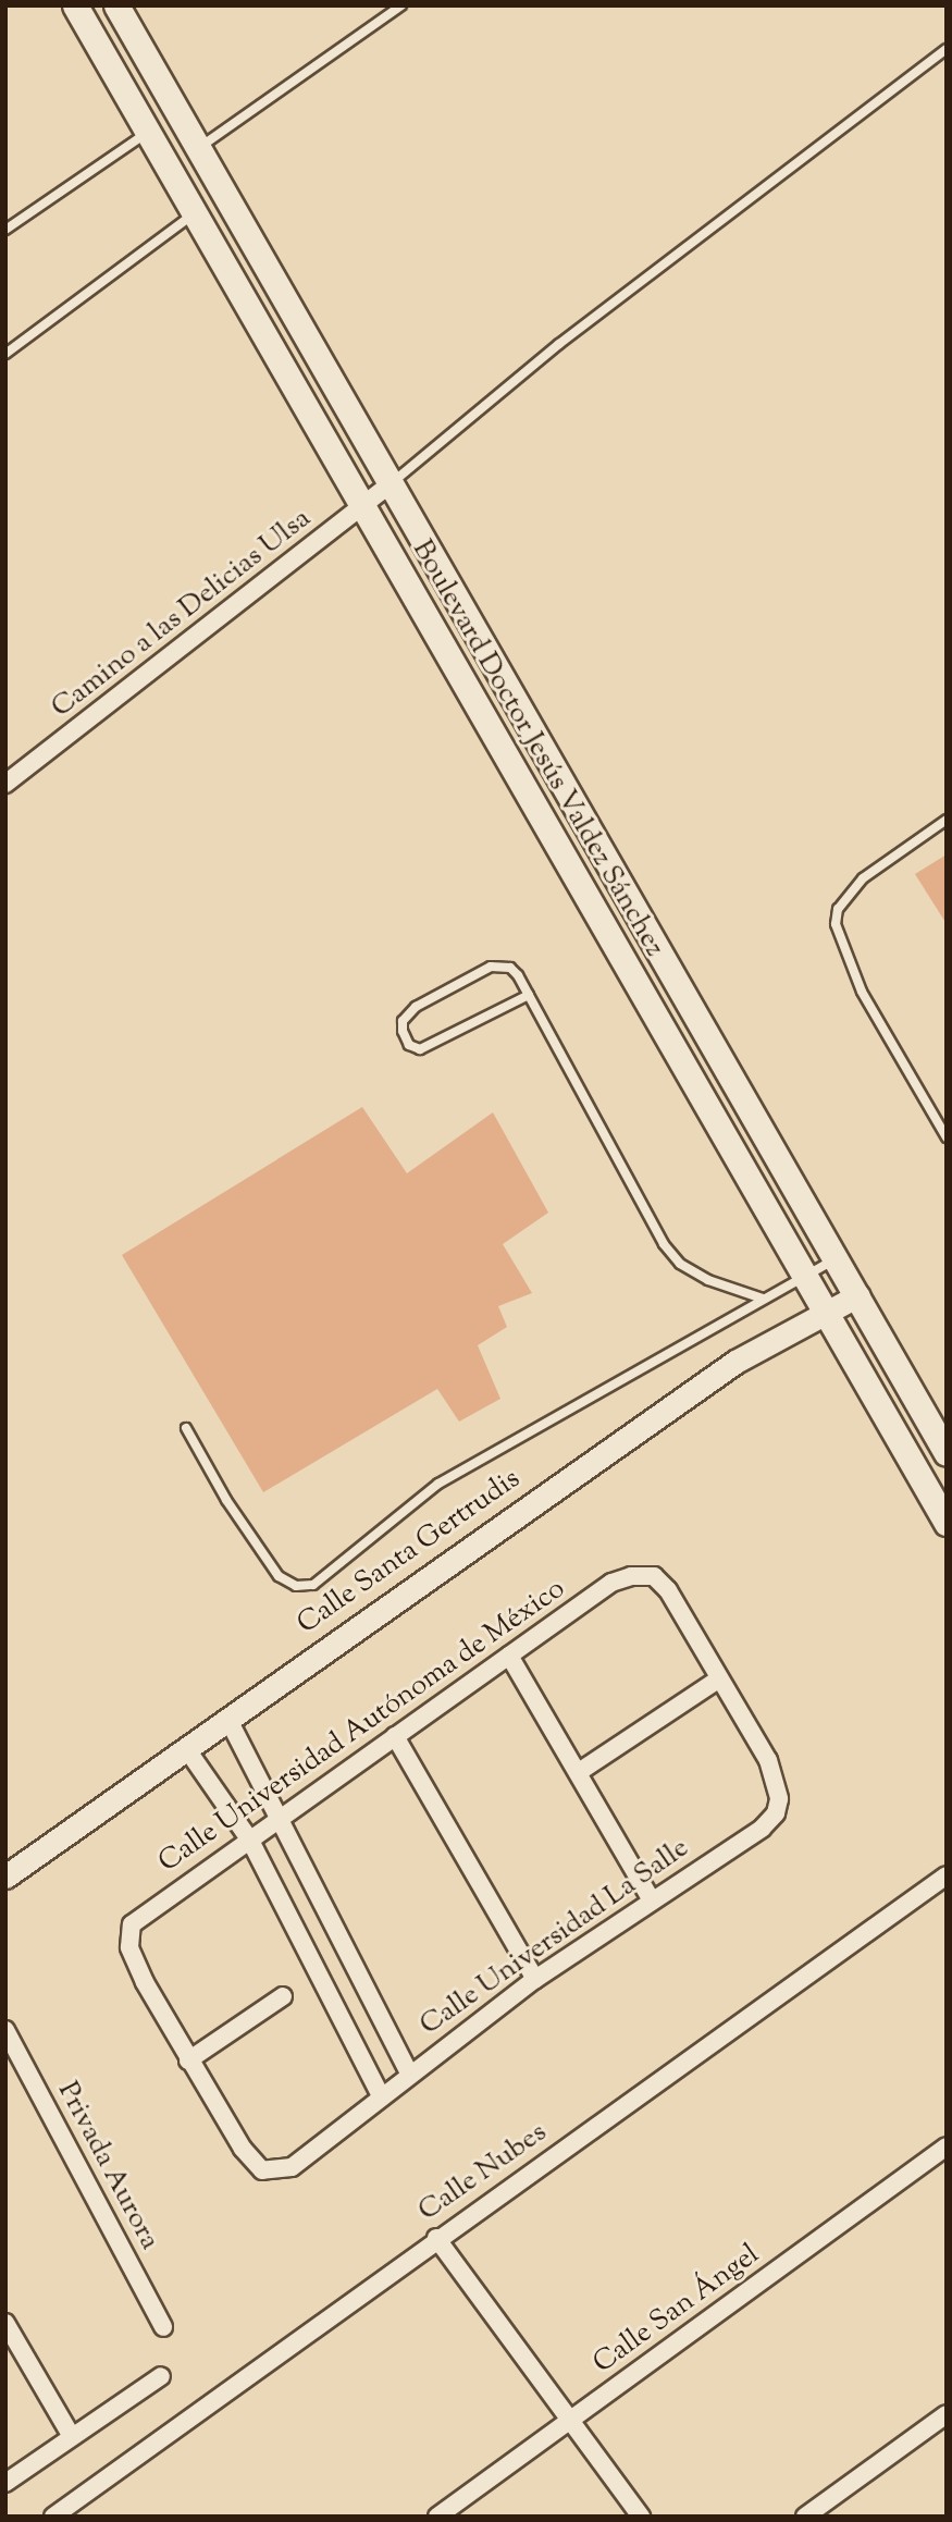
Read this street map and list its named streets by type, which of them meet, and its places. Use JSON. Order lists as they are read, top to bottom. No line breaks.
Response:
{"streets":{"main road":["Boulevard Doctor Jesús Valdez Sánchez"],"street":["Camino a las Delicias Ulsa","Calle Santa Gertrudis","Calle Universidad Autónoma de México","Calle Universidad La Salle","Privada Aurora","Calle Nubes","Calle San Ángel"]},"crossings":[["Camino a las Delicias Ulsa","Boulevard Doctor Jesús Valdez Sánchez"],["Boulevard Doctor Jesús Valdez Sánchez","Calle Santa Gertrudis"],["Calle Universidad Autónoma de México","Calle Universidad La Salle"]]}
